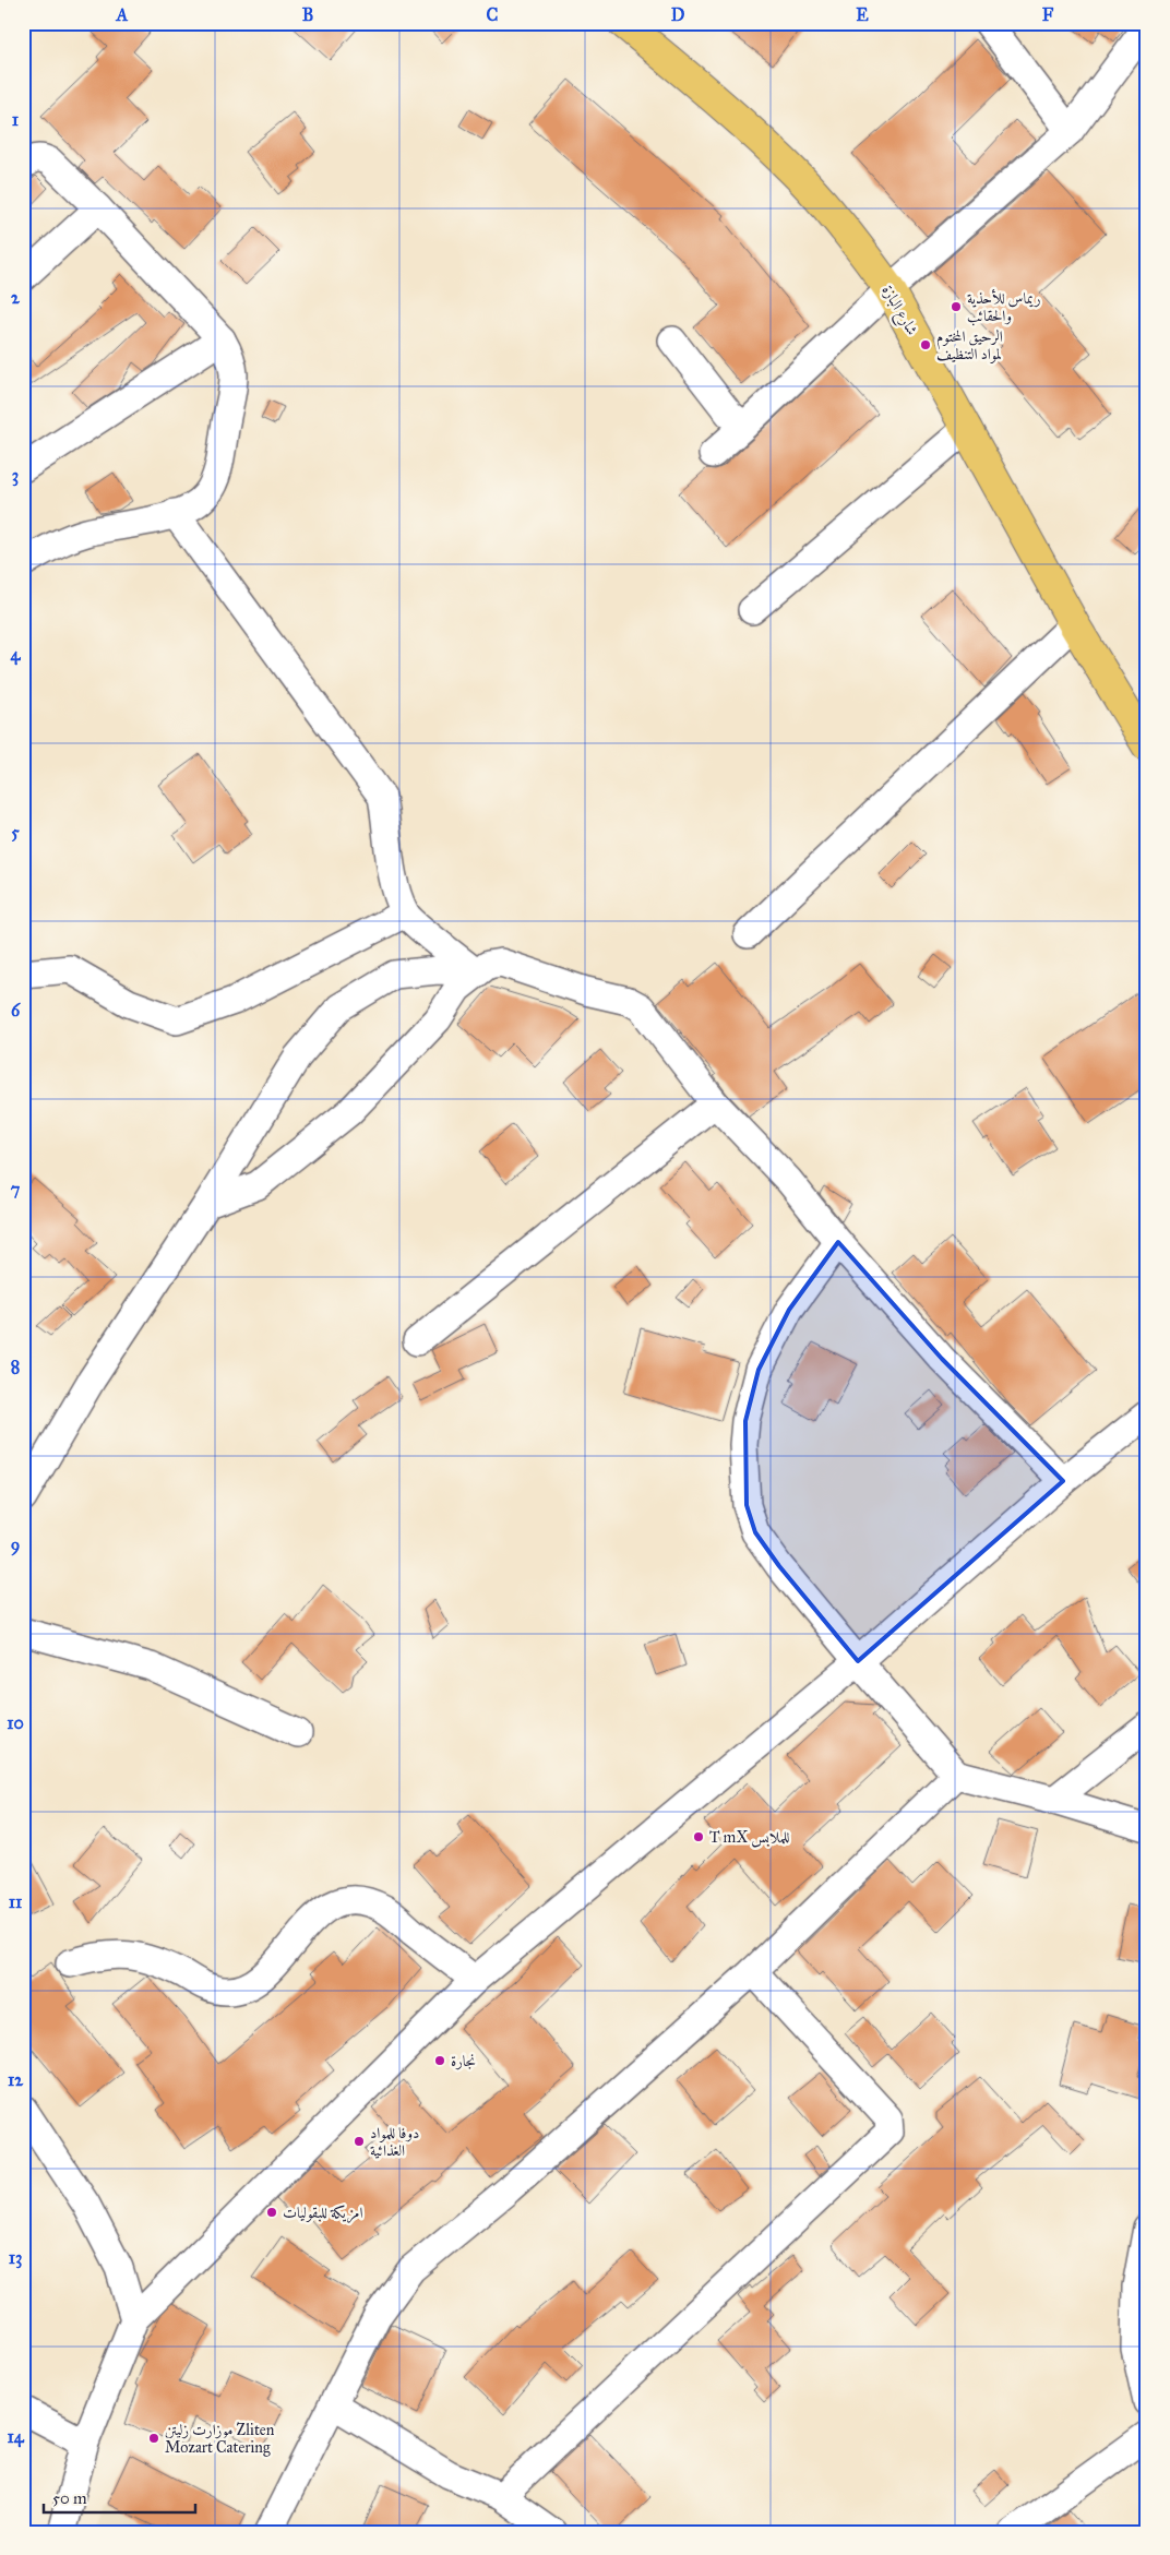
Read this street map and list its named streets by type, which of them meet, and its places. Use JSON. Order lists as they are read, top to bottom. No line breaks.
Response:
{"streets":{"main road":["شارع البازة"]},"places":["ريماس للأحذية والحقائب","الرحيق المختوم لمواد التنظيف","T mX للملابس","نجارة","دوفا للمواد الغذائية","امزيكة للبقوليات","موزارت زليتن Zliten Mozart Catering"],"scale_bar":"50 m","grid":{"columns":["A","B","C","D","E","F"],"rows":["1","2","3","4","5","6","7","8","9","10","11","12","13","14"]}}
